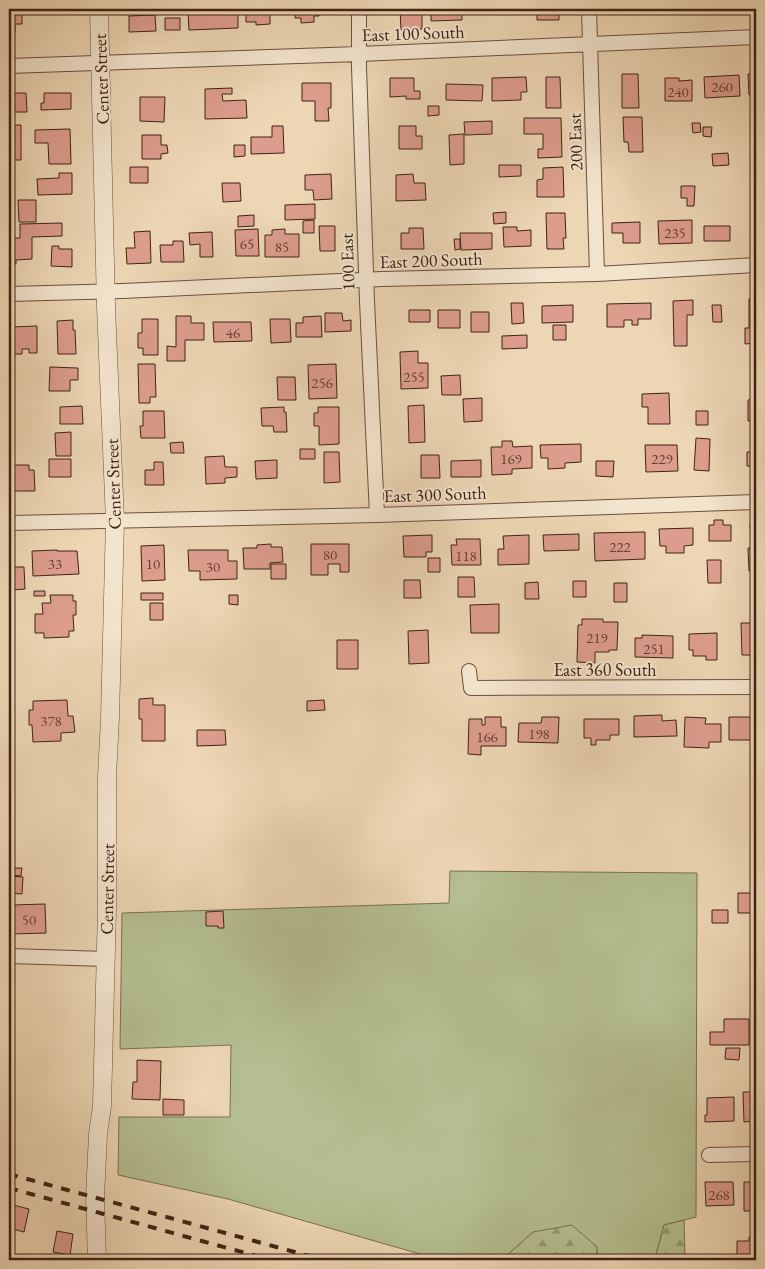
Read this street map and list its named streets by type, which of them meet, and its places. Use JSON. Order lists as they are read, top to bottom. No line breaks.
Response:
{"streets":{"street":["East 100 South","Center Street","200 East","East 200 South","100 East","East 300 South","East 360 South"]},"crossings":[["East 100 South","Center Street"],["East 100 South","200 East"],["East 100 South","100 East"],["Center Street","East 200 South"],["Center Street","East 300 South"],["200 East","East 200 South"],["East 200 South","100 East"],["100 East","East 300 South"]],"house_numbers":["260","240","235","65","85","46","255","256","169","229","222","80","118","33","10","30","219","251","378","198","166","50","268"]}
